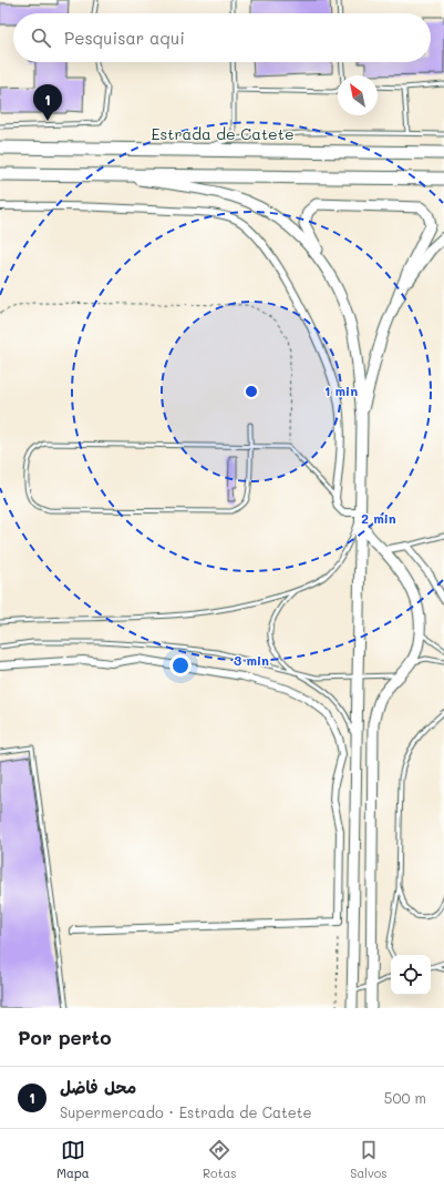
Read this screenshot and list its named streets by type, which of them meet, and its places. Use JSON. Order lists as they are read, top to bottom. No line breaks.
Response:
{"streets":{"highway":["Estrada de Catete"]},"north":"top left","page":{"search":"Pesquisar aqui","pins":"1","heading":"Por perto","list":[{"mark":"1","name":"محل فاضل","note":"Supermercado · Estrada de Catete","value":"500 m"}],"nav":["Mapa","Rotas","Salvos"]},"rings":["1 min","2 min","3 min"]}
